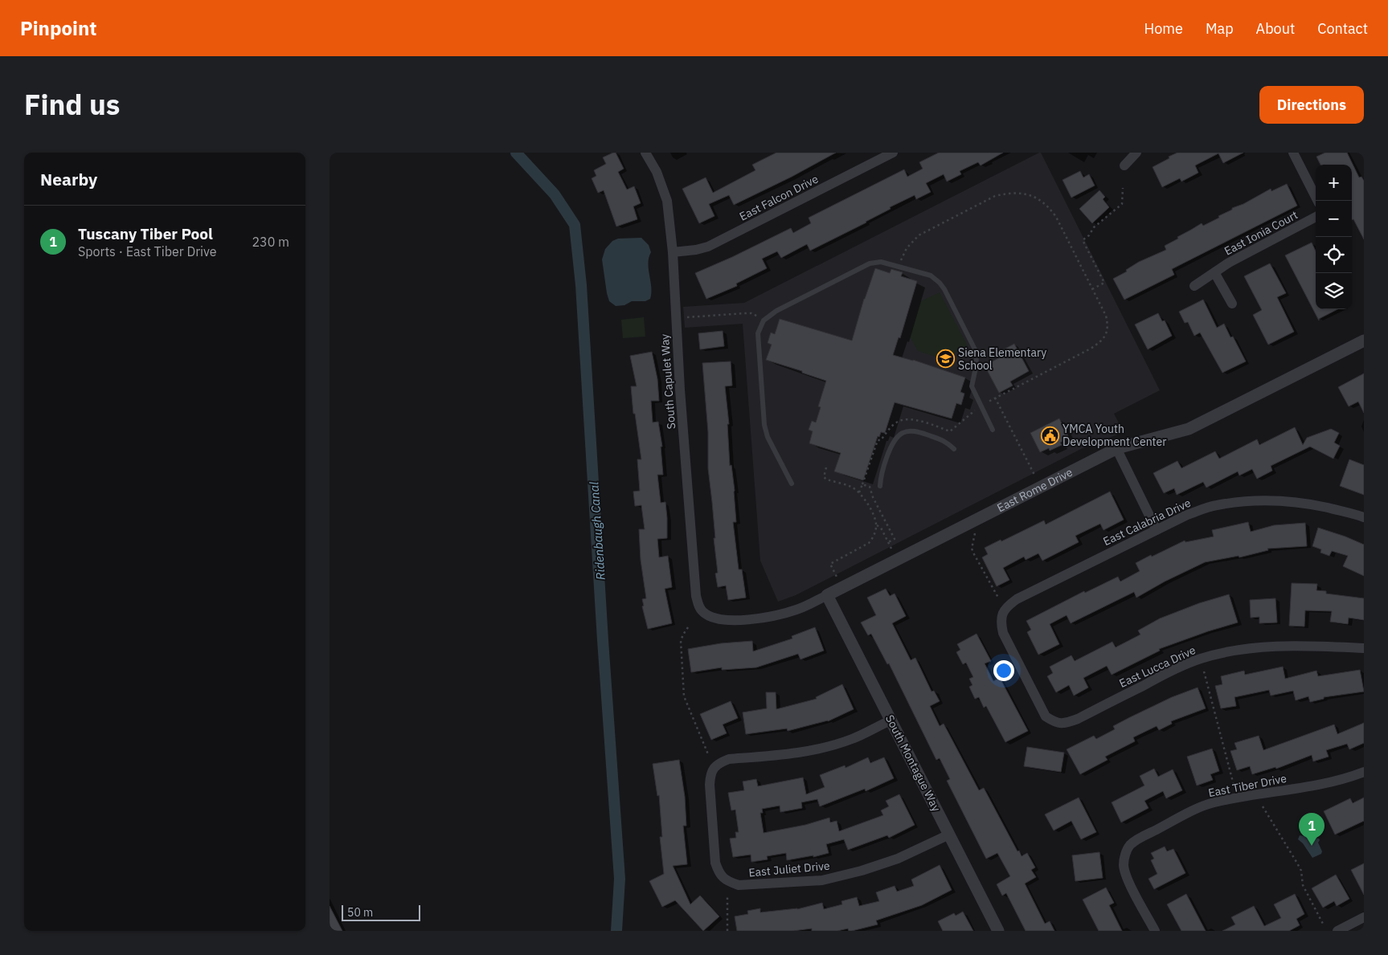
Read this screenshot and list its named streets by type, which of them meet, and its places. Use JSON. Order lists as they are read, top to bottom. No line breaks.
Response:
{"streets":{"street":["East Falcon Drive","East Ionia Court","South Capulet Way","East Rome Drive","East Calabria Drive","East Lucca Drive","South Montague Way","East Tiber Drive","East Juliet Drive"]},"crossings":[["East Falcon Drive","South Capulet Way"],["South Capulet Way","East Rome Drive"],["East Rome Drive","South Montague Way"],["East Calabria Drive","East Lucca Drive"],["South Montague Way","East Juliet Drive"]],"water":["Ridenbaugh Canal"],"places":{"school or university":["Siena Elementary School"],"public building":["YMCA Youth Development Center"]},"scale_bar":"50 m","page":{"header":"Pinpoint","nav":["Home","Map","About","Contact"],"title":"Find us","buttons":"Directions","heading":"Nearby","map_buttons":["+","−"],"list":[{"mark":"1","name":"Tuscany Tiber Pool","note":"Sports · East Tiber Drive","value":"230 m"}],"pins":"1","scale":"50 m"}}
